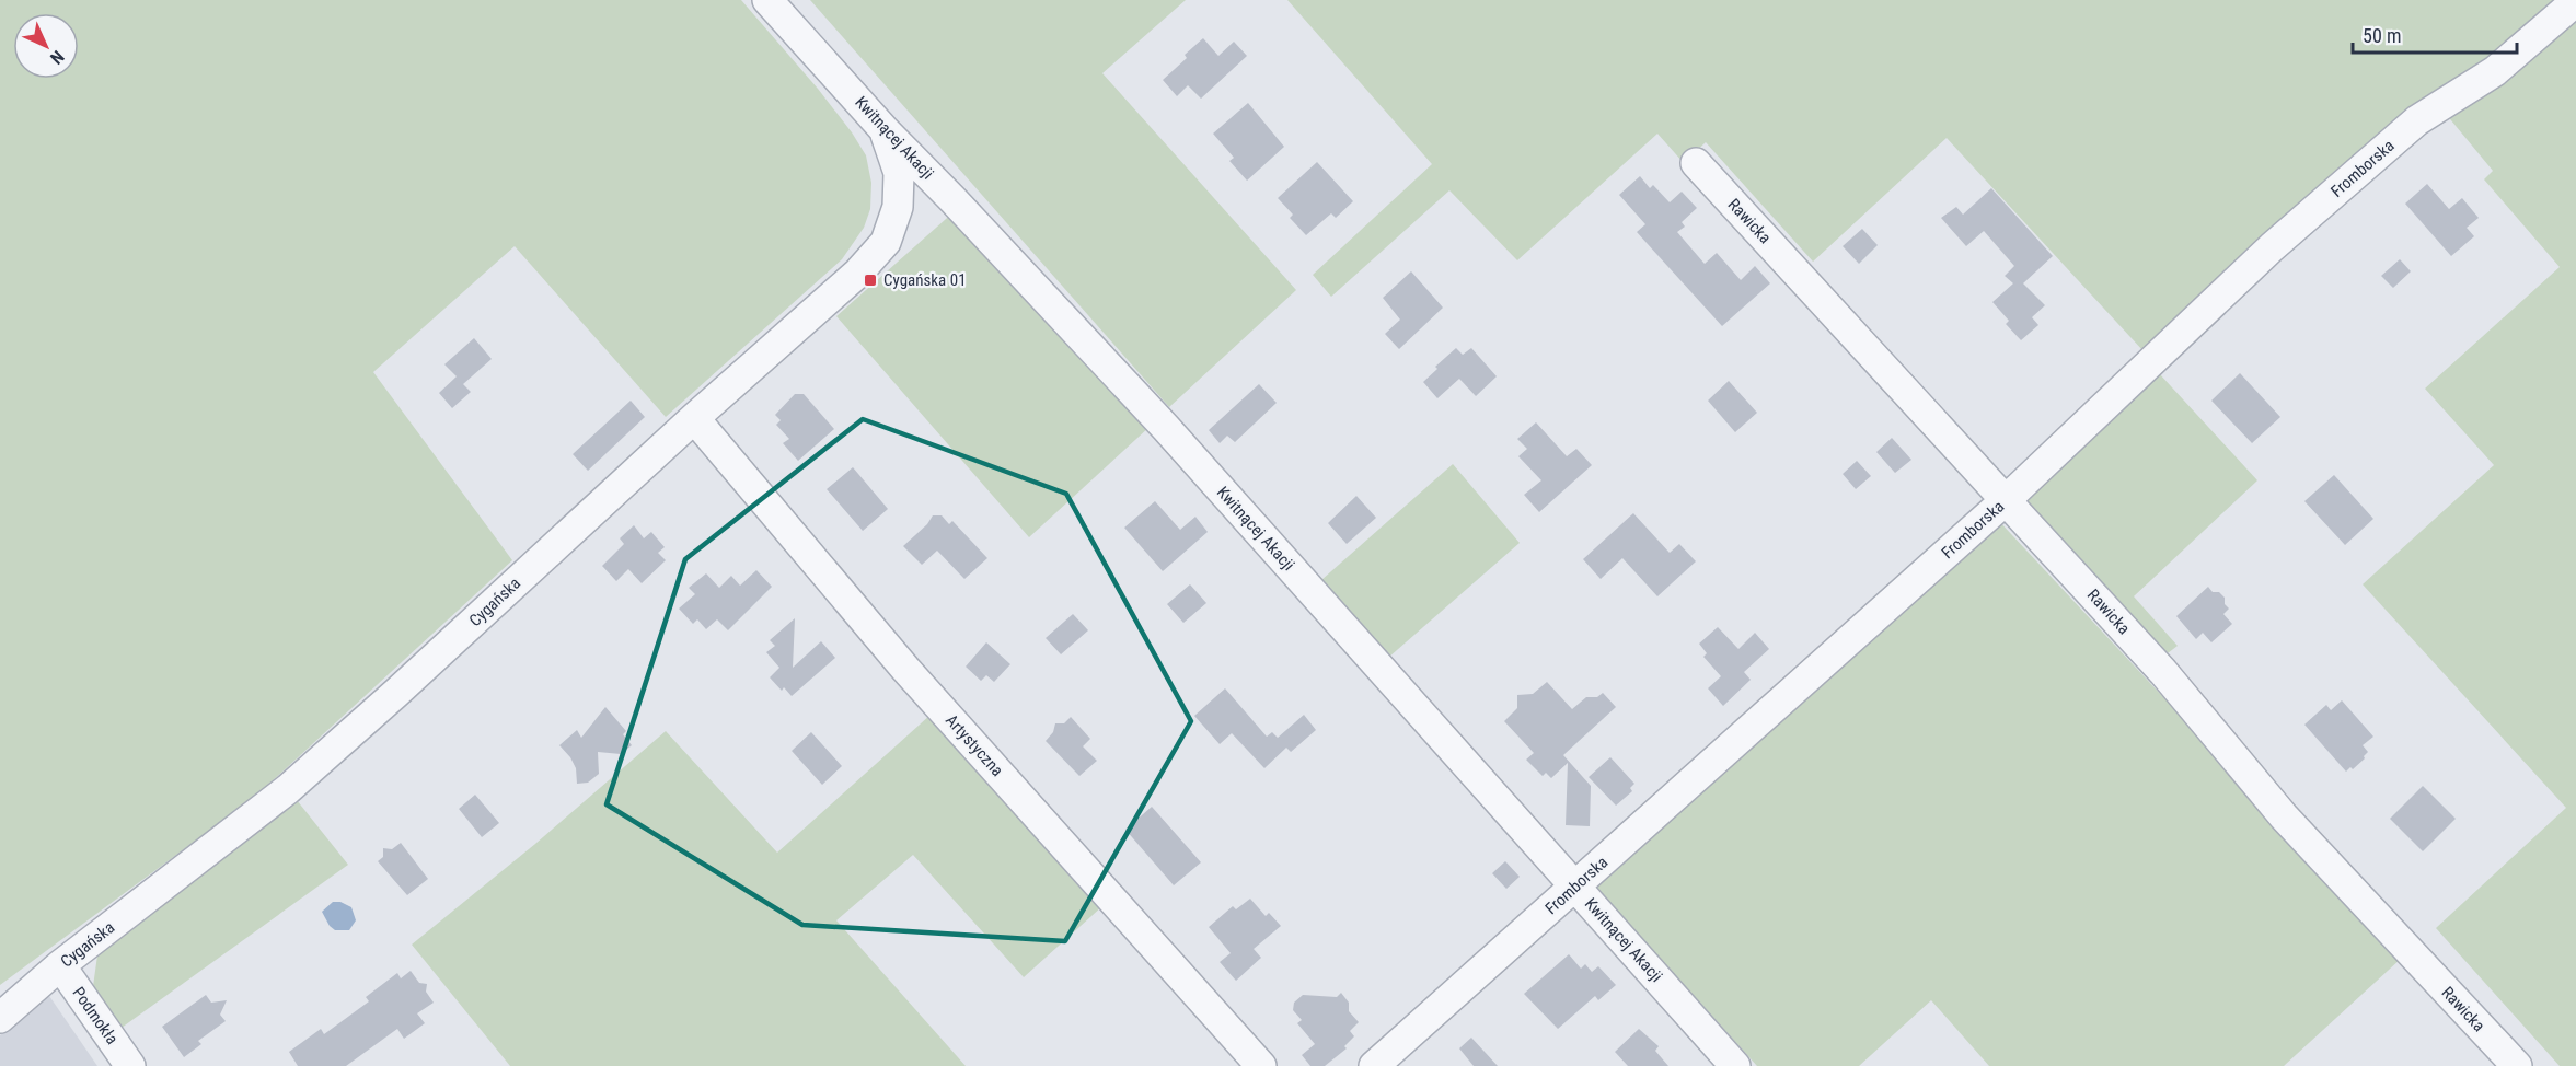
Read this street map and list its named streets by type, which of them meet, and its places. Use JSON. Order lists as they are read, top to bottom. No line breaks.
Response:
{"streets":{"street":["Kwitnącej Akacji","Fromborska","Rawicka","Cygańska","Artystyczna","Podmokła"]},"crossings":[["Kwitnącej Akacji","Fromborska"],["Kwitnącej Akacji","Cygańska"],["Fromborska","Rawicka"],["Cygańska","Artystyczna"],["Cygańska","Podmokła"]],"places":{"transit":["Cygańska 01"]},"scale_bar":"50 m","north":"bottom right"}
